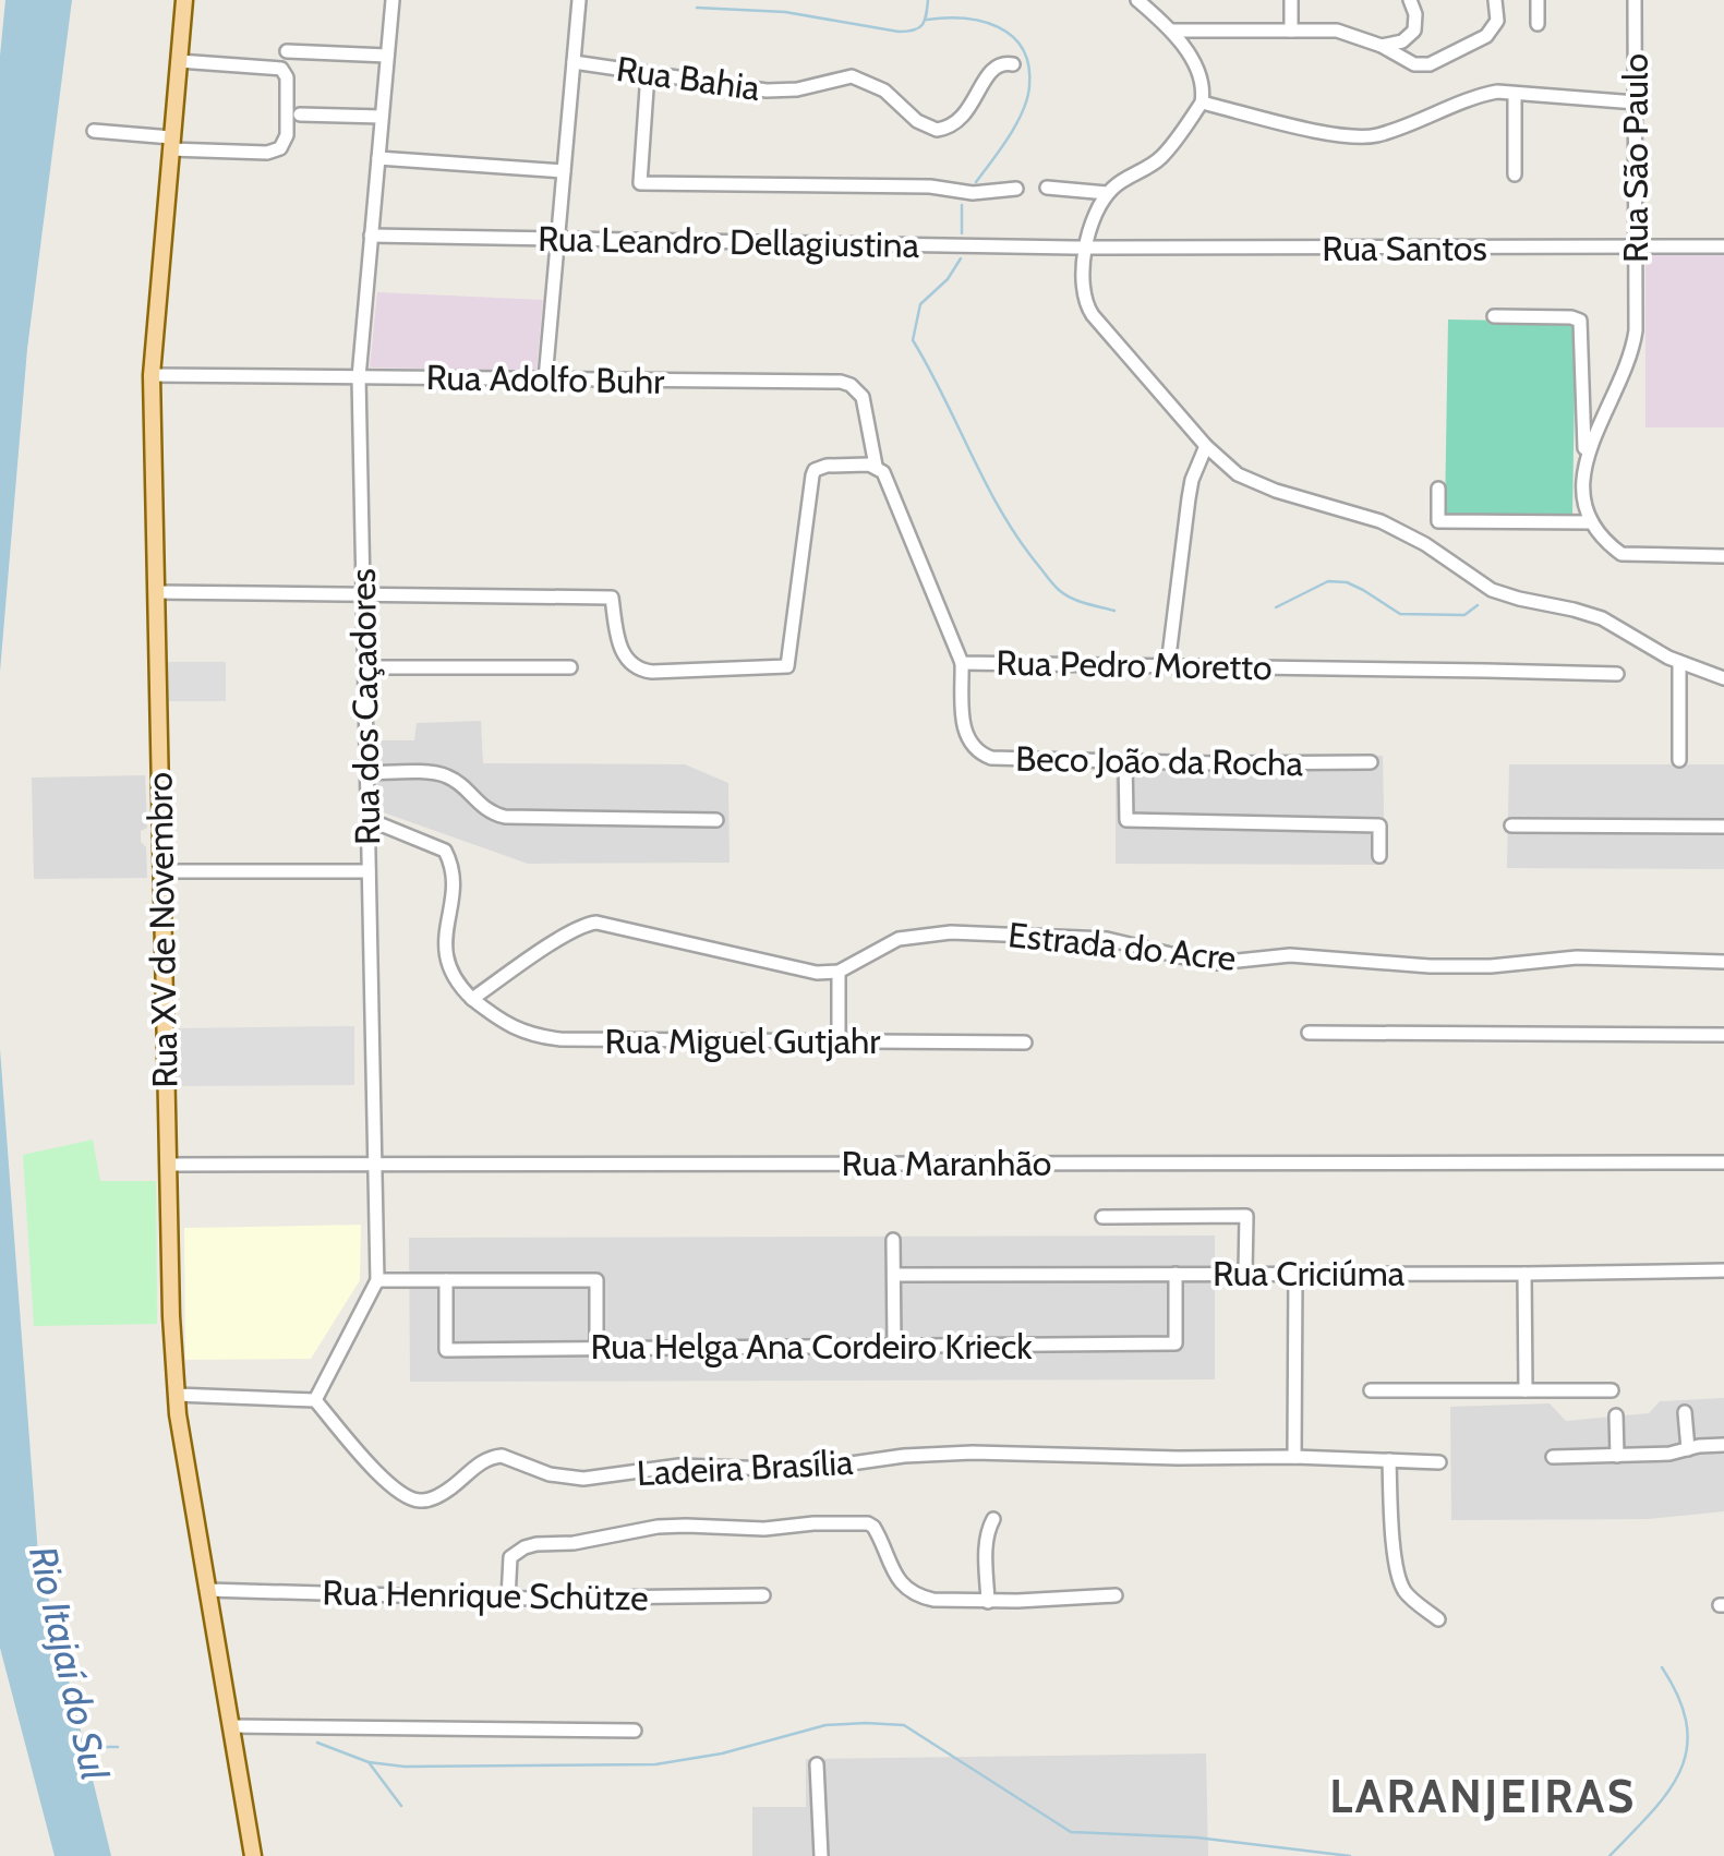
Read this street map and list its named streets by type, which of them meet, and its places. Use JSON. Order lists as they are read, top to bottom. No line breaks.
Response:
{"streets":{"main road":["Rua XV de Novembro"],"street":["Rua Bahia","Rua São Paulo","Rua Leandro Dellagiustina","Rua Santos","Rua Adolfo Buhr","Rua Pedro Moretto","Rua dos Caçadores","Beco João da Rocha","Estrada do Acre","Rua Miguel Gutjahr","Rua Maranhão","Rua Criciúma","Rua Helga Ana Cordeiro Krieck","Ladeira Brasília","Rua Henrique Schütze"]},"crossings":[["Rua São Paulo","Rua Santos"],["Rua Leandro Dellagiustina","Rua Santos"],["Rua Leandro Dellagiustina","Rua dos Caçadores"],["Rua Adolfo Buhr","Rua Pedro Moretto"],["Rua Adolfo Buhr","Rua dos Caçadores"],["Rua Adolfo Buhr","Rua XV de Novembro"],["Rua Pedro Moretto","Beco João da Rocha"],["Rua dos Caçadores","Rua Maranhão"],["Rua dos Caçadores","Ladeira Brasília"],["Rua XV de Novembro","Rua Maranhão"],["Rua XV de Novembro","Rua Henrique Schütze"],["Rua Criciúma","Rua Helga Ana Cordeiro Krieck"]],"districts":["LARANJEIRAS"],"water":["Rio Itajaí do Sul"]}
